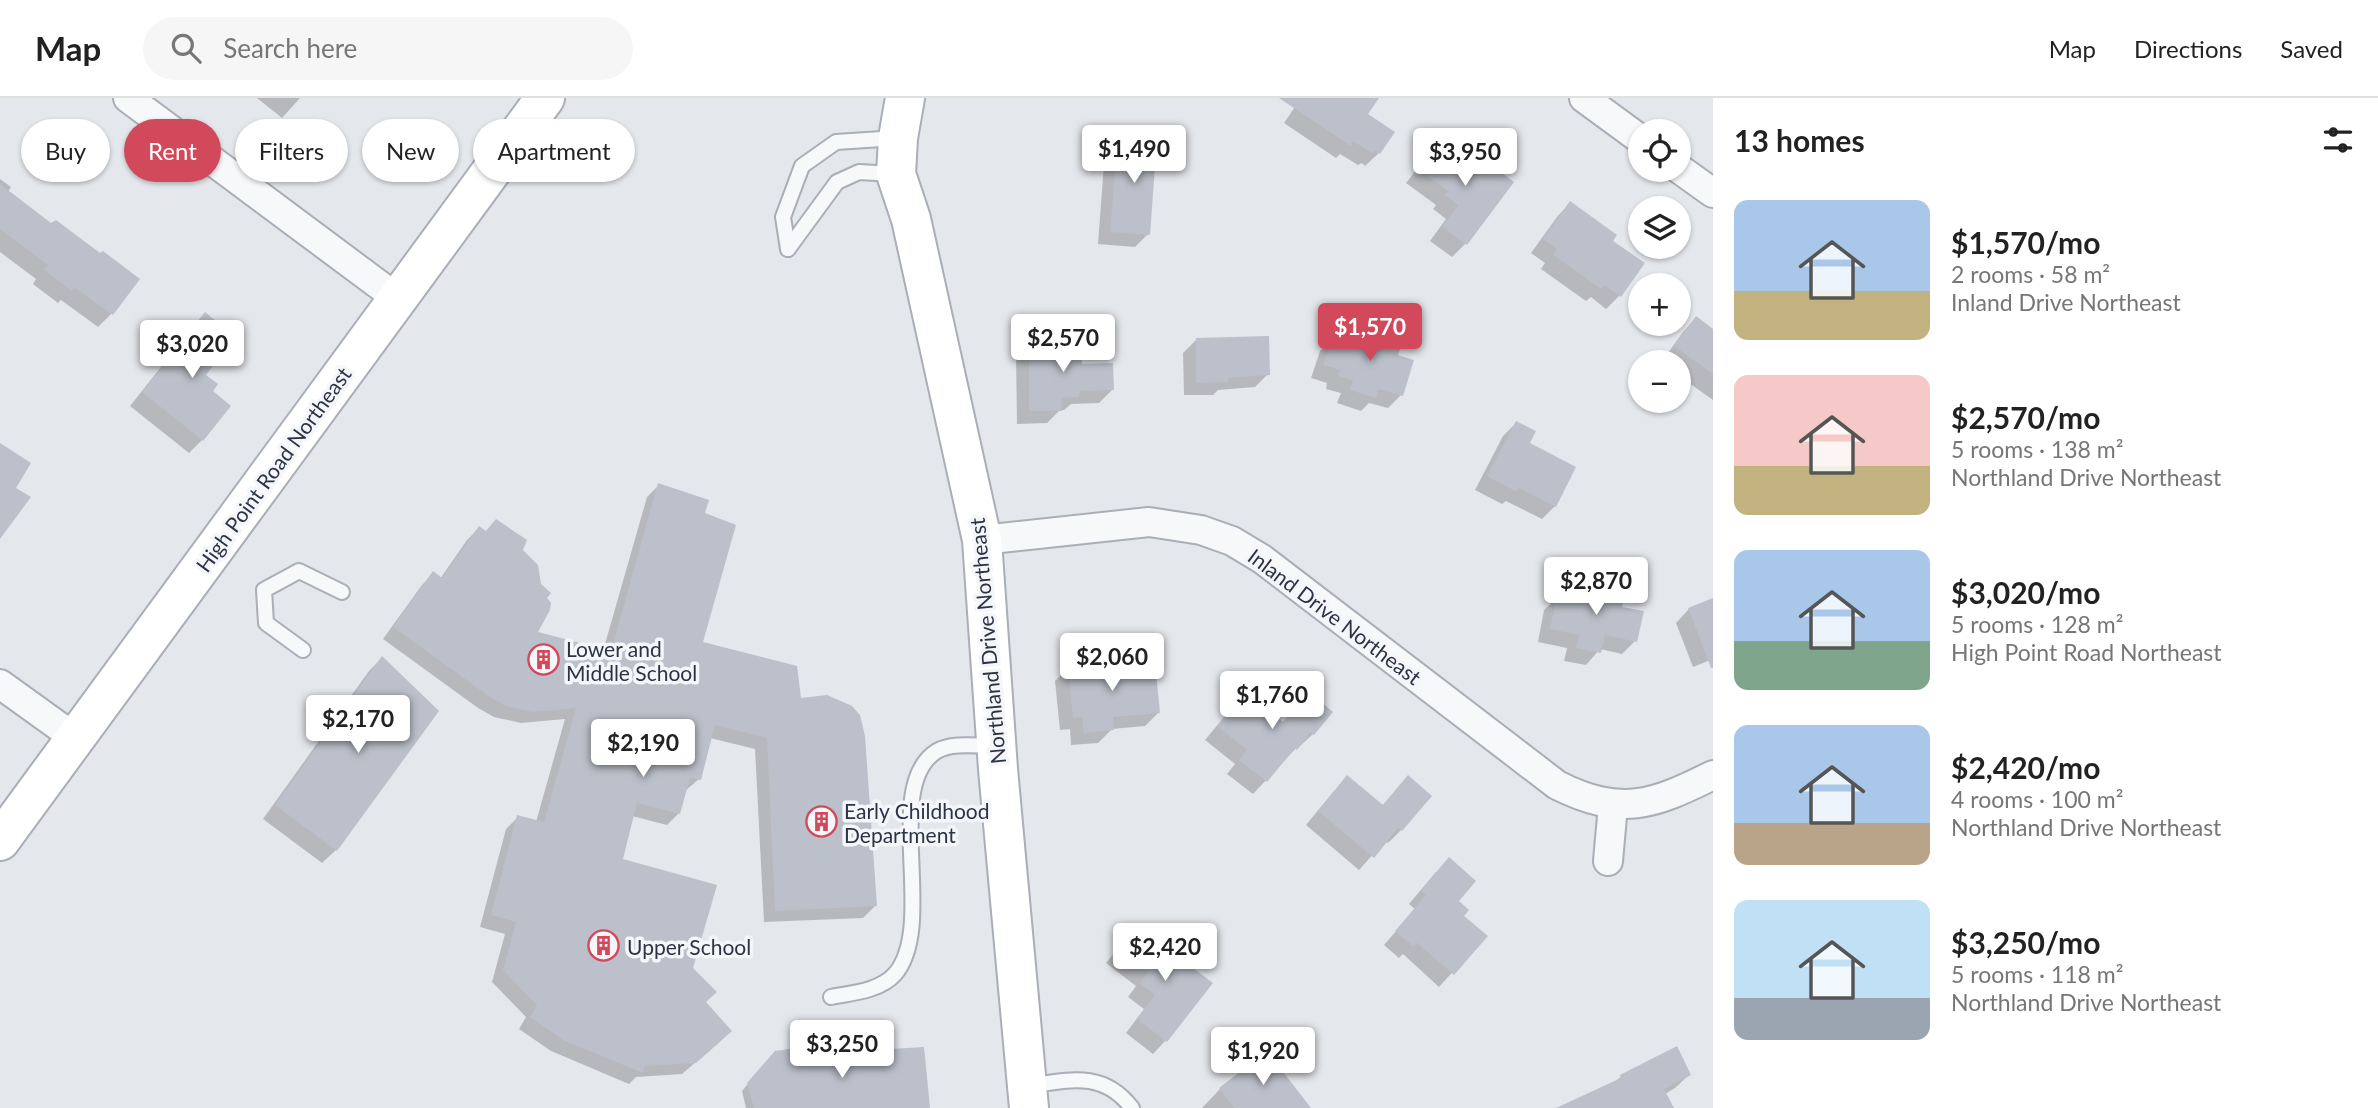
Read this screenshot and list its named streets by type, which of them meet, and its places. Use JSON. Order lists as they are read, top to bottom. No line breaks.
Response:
{"streets":{"street":["High Point Road Northeast","Inland Drive Northeast","Northland Drive Northeast"]},"crossings":[["Inland Drive Northeast","Northland Drive Northeast"]],"places":{"building":["Lower and Middle School","Early Childhood Department","Upper School"]},"page":{"header":"Map","search":"Search here","nav":["Map","Directions","Saved"],"heading":"13 homes","map_buttons":["+","−"],"chip":["Buy","Rent","Filters","New","Apartment"],"price":["$1,490","$3,950","$1,570","$2,570","$3,020","$2,870","$2,060","$1,760","$2,170","$2,190","$2,420","$3,250","$1,920"],"list":[{"name":"$1,570/mo","note":"2 rooms · 58 m² · Inland Drive Northeast"},{"name":"$2,570/mo","note":"5 rooms · 138 m² · Northland Drive Northeast"},{"name":"$3,020/mo","note":"5 rooms · 128 m² · High Point Road Northeast"},{"name":"$2,420/mo","note":"4 rooms · 100 m² · Northland Drive Northeast"},{"name":"$3,250/mo","note":"5 rooms · 118 m² · Northland Drive Northeast"}]}}
